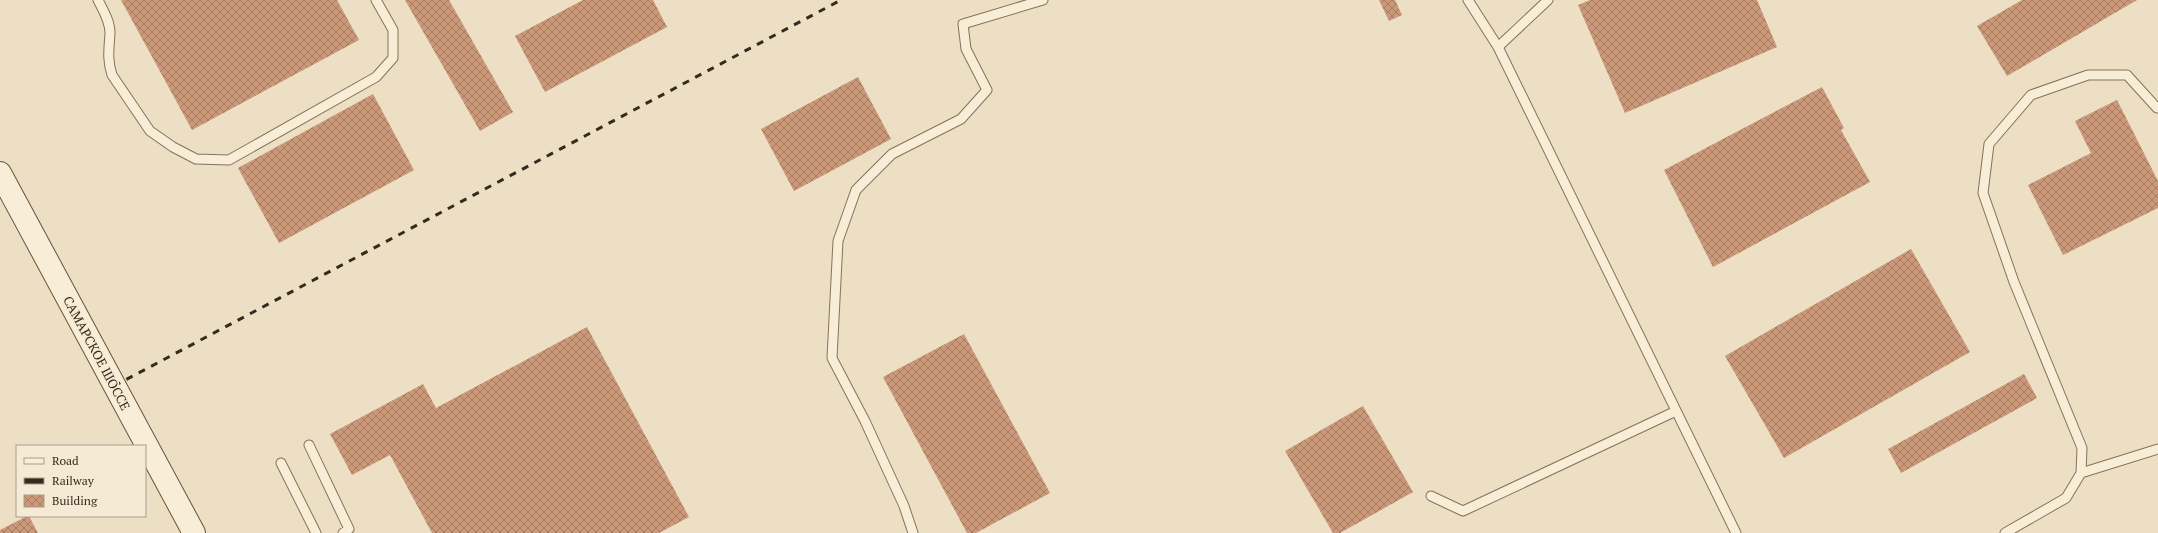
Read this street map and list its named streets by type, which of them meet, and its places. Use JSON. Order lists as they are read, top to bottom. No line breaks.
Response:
{"streets":{"street":["САМАРСКОЕ ШОССЕ"]},"legend":["Road","Railway","Building"]}
